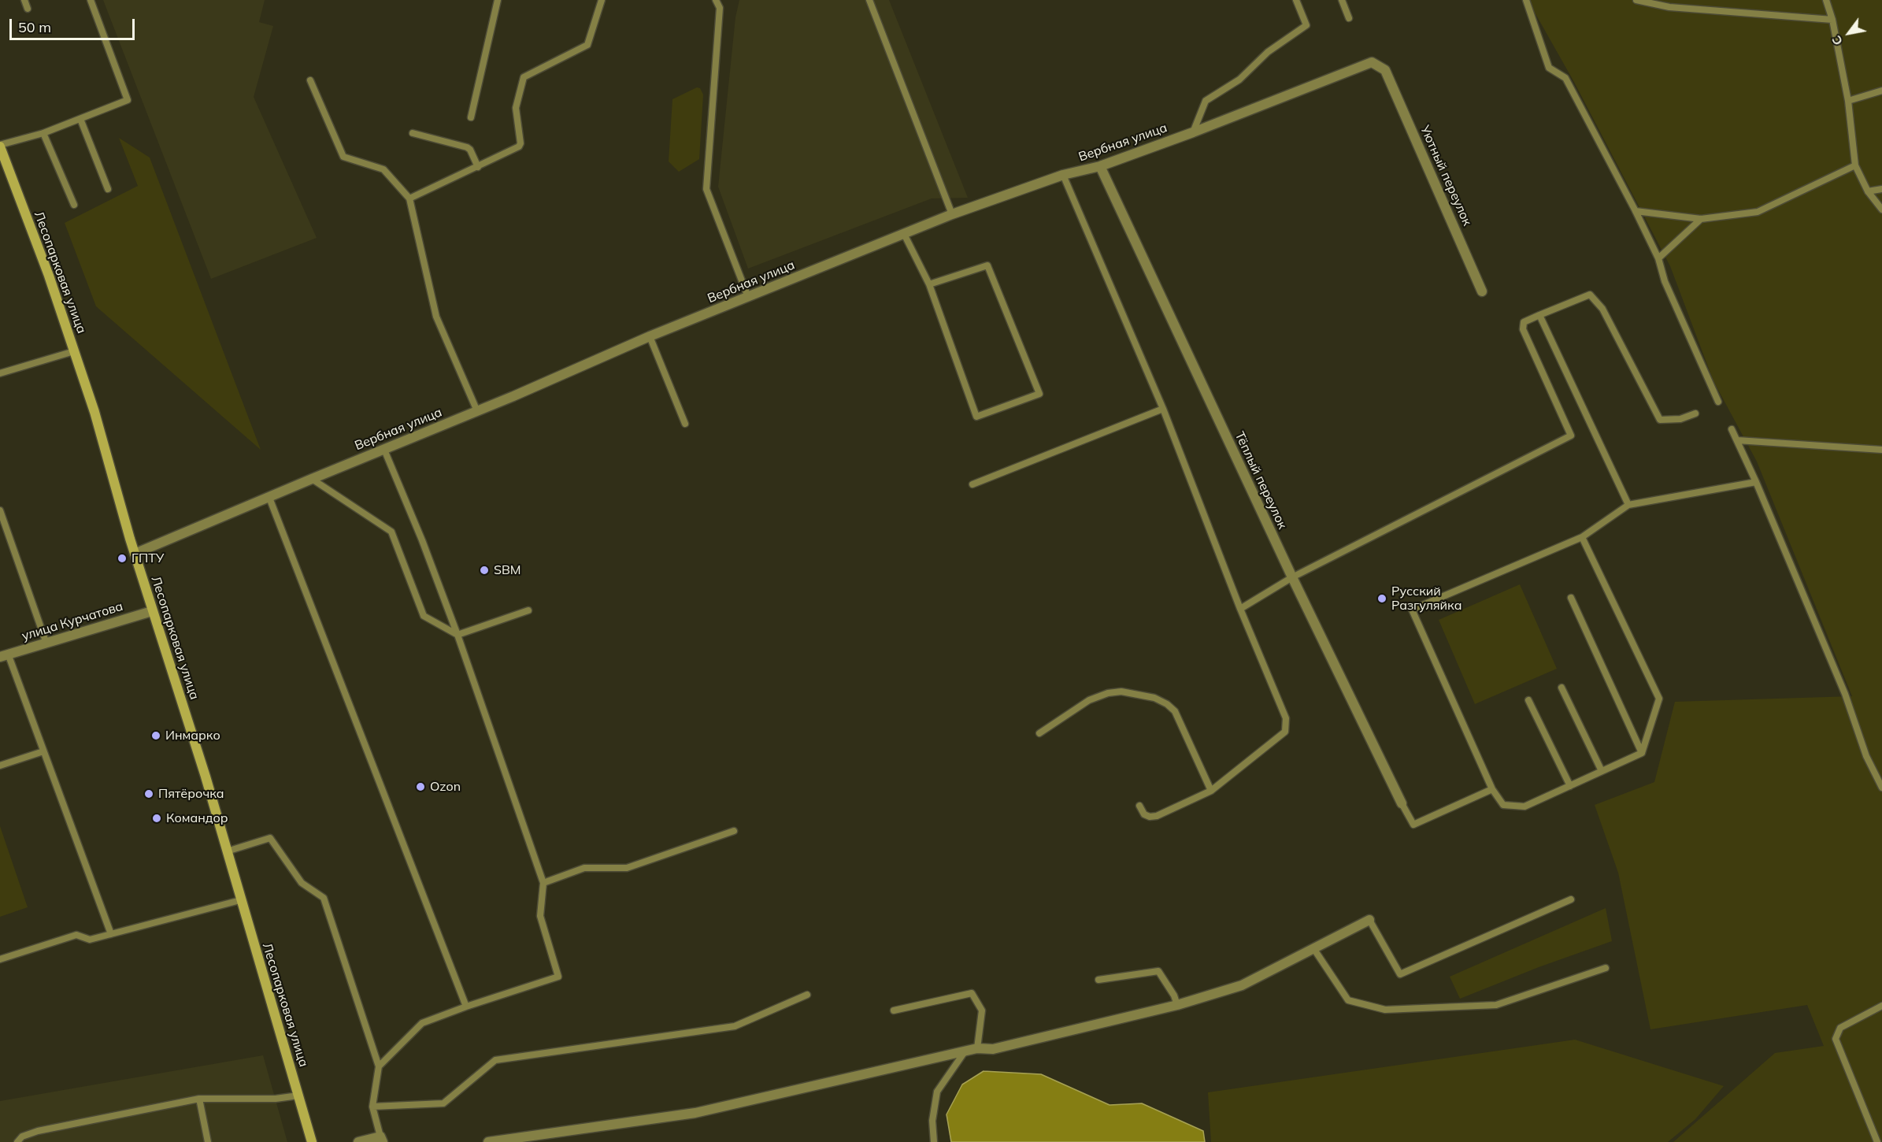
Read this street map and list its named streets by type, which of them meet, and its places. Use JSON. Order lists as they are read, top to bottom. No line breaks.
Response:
{"streets":{"main road":["Лесопарковая улица"],"street":["Вербная улица","Уютный переулок","Тёплый переулок","улица Курчатова"]},"crossings":[["Вербная улица","Уютный переулок"],["Вербная улица","Лесопарковая улица"],["Вербная улица","Тёплый переулок"],["Лесопарковая улица","улица Курчатова"]],"places":["ГПТУ","SBM","Русский Разгуляйка","Инмарко","Ozon","Пятёрочка","Командор"],"scale_bar":"50 m","north":"bottom left"}
